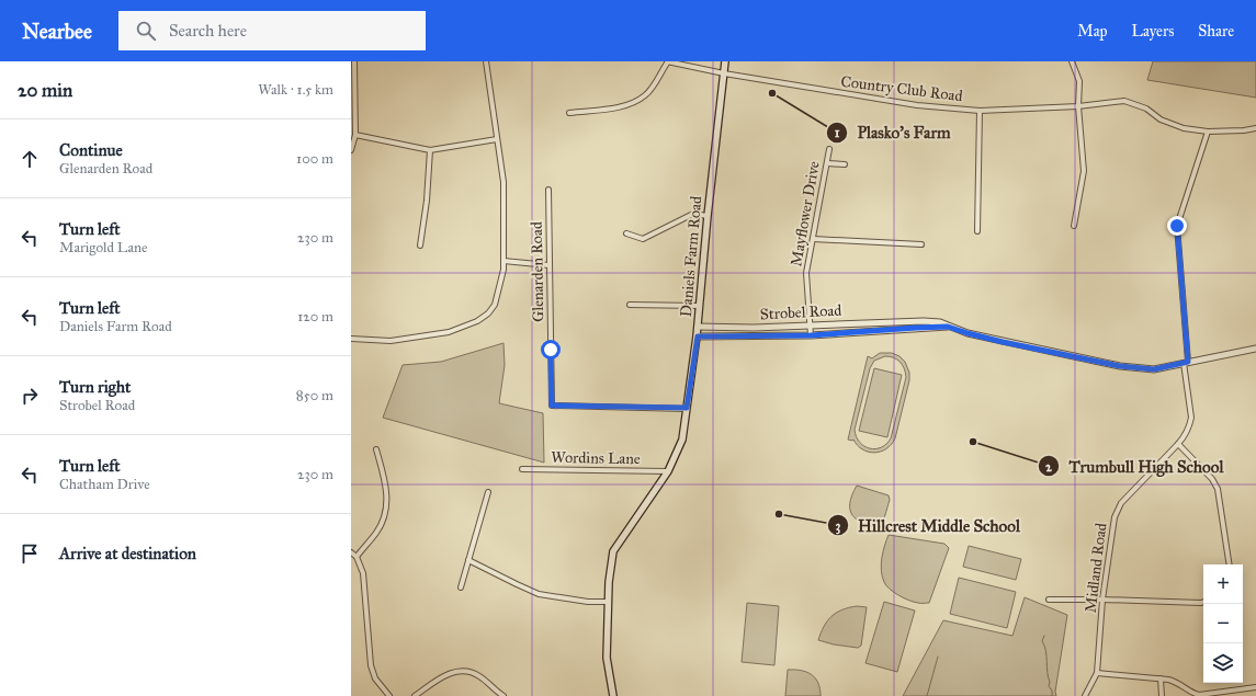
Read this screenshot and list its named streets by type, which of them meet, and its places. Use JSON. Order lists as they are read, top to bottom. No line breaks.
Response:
{"streets":{"main road":["Daniels Farm Road"],"street":["Country Club Road","Mayflower Drive","Glenarden Road","Strobel Road","Wordins Lane","Midland Road"]},"crossings":[["Country Club Road","Daniels Farm Road"],["Country Club Road","Midland Road"],["Mayflower Drive","Strobel Road"],["Daniels Farm Road","Glenarden Road"],["Daniels Farm Road","Strobel Road"],["Daniels Farm Road","Wordins Lane"],["Strobel Road","Midland Road"]],"places":["Plasko's Farm","Trumbull High School","Hillcrest Middle School"],"page":{"header":"Nearbee","search":"Search here","nav":["Map","Layers","Share"],"heading":["20 min","Walk · 1.5 km"],"list":[["Continue","Glenarden Road","100 m"],["Turn left","Marigold Lane","230 m"],["Turn left","Daniels Farm Road","120 m"],["Turn right","Strobel Road","850 m"],["Turn left","Chatham Drive","230 m"],"Arrive at destination"],"map_buttons":["+","−"]}}
